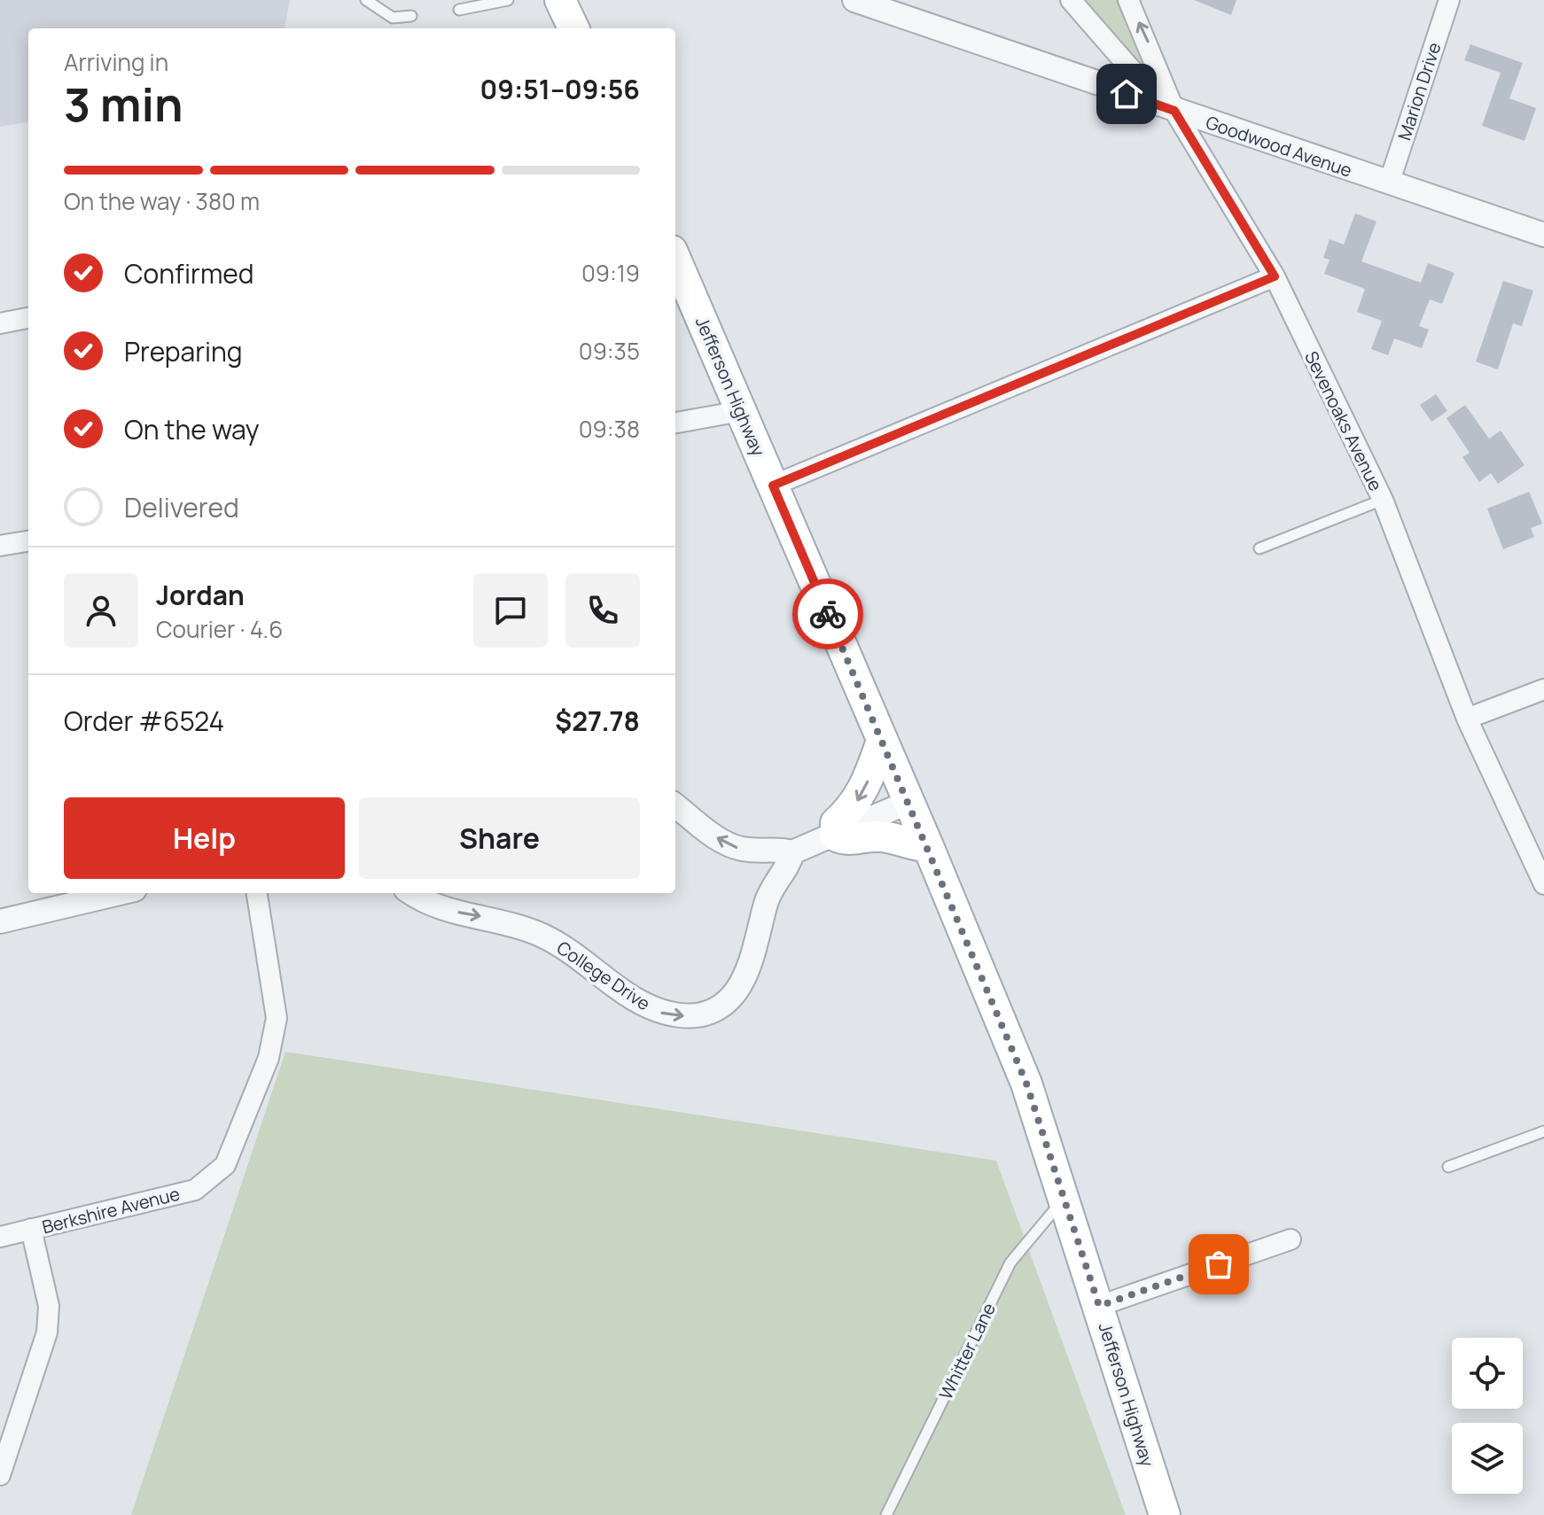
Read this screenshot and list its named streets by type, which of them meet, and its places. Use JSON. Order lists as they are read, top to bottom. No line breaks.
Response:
{"streets":{"main road":["Jefferson Highway"],"street":["Marion Drive","Goodwood Avenue","Sevenoaks Avenue","College Drive","Berkshire Avenue"],"lane":["Whitter Lane"]},"crossings":[["Marion Drive","Goodwood Avenue"],["Goodwood Avenue","Sevenoaks Avenue"],["Jefferson Highway","Whitter Lane"]],"page":{"heading":["3 min","Arriving in","09:51–09:56"],"panel":["Jordan","Courier · 4.6","Order #6524","$27.78"],"bar":"On the way · 380 m","list":[["Confirmed","09:19"],["Preparing","09:35"],["On the way","09:38"],"Delivered"],"buttons":["Help","Share"]}}
